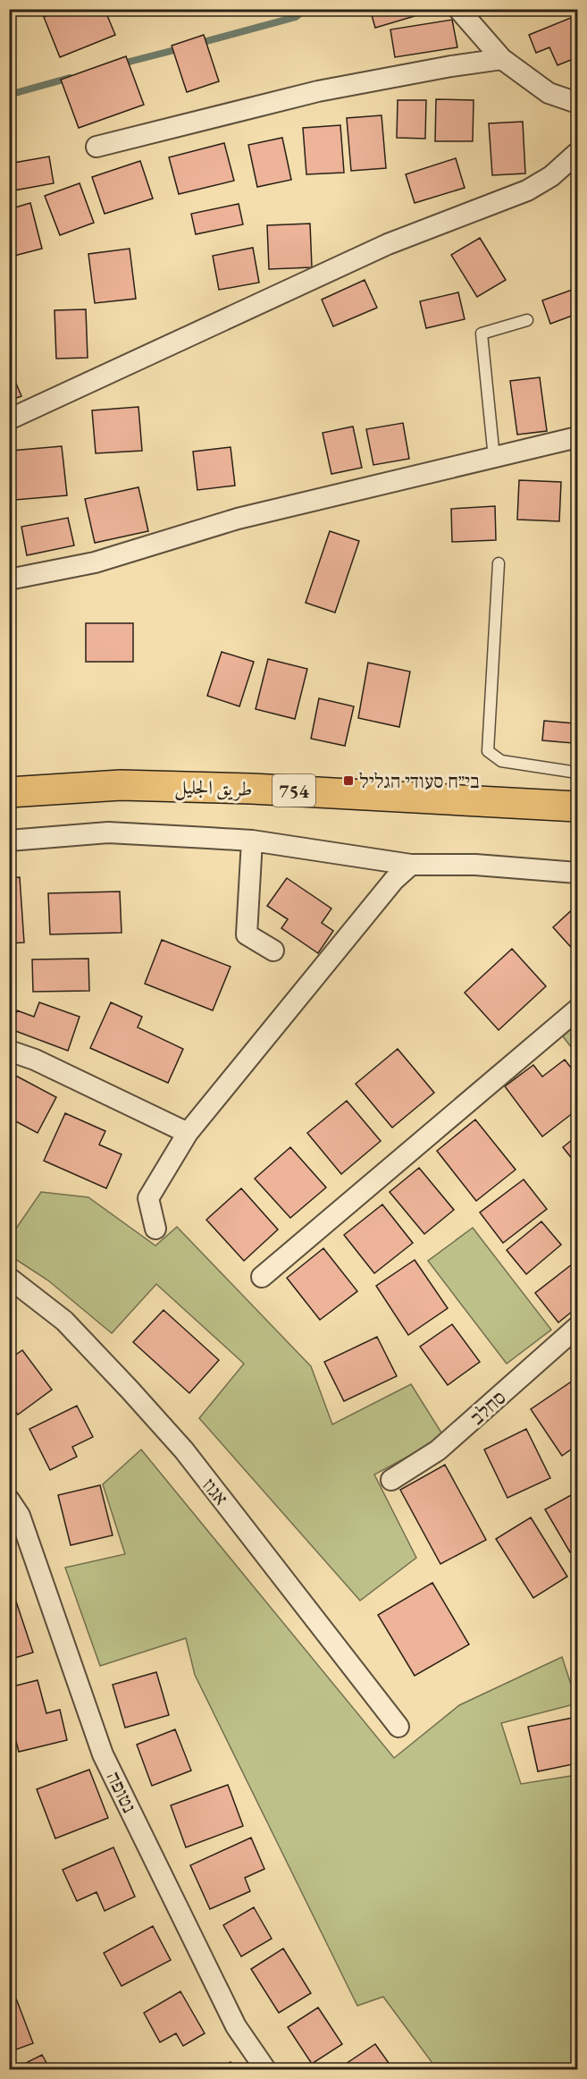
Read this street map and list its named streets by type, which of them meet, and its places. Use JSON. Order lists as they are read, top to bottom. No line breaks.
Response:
{"streets":{"main road":["طريق الجليل","754"],"street":["סחלב","אגוז","נטופה"]},"places":{"transit":["בי״ח סעודי הגליל"]}}
